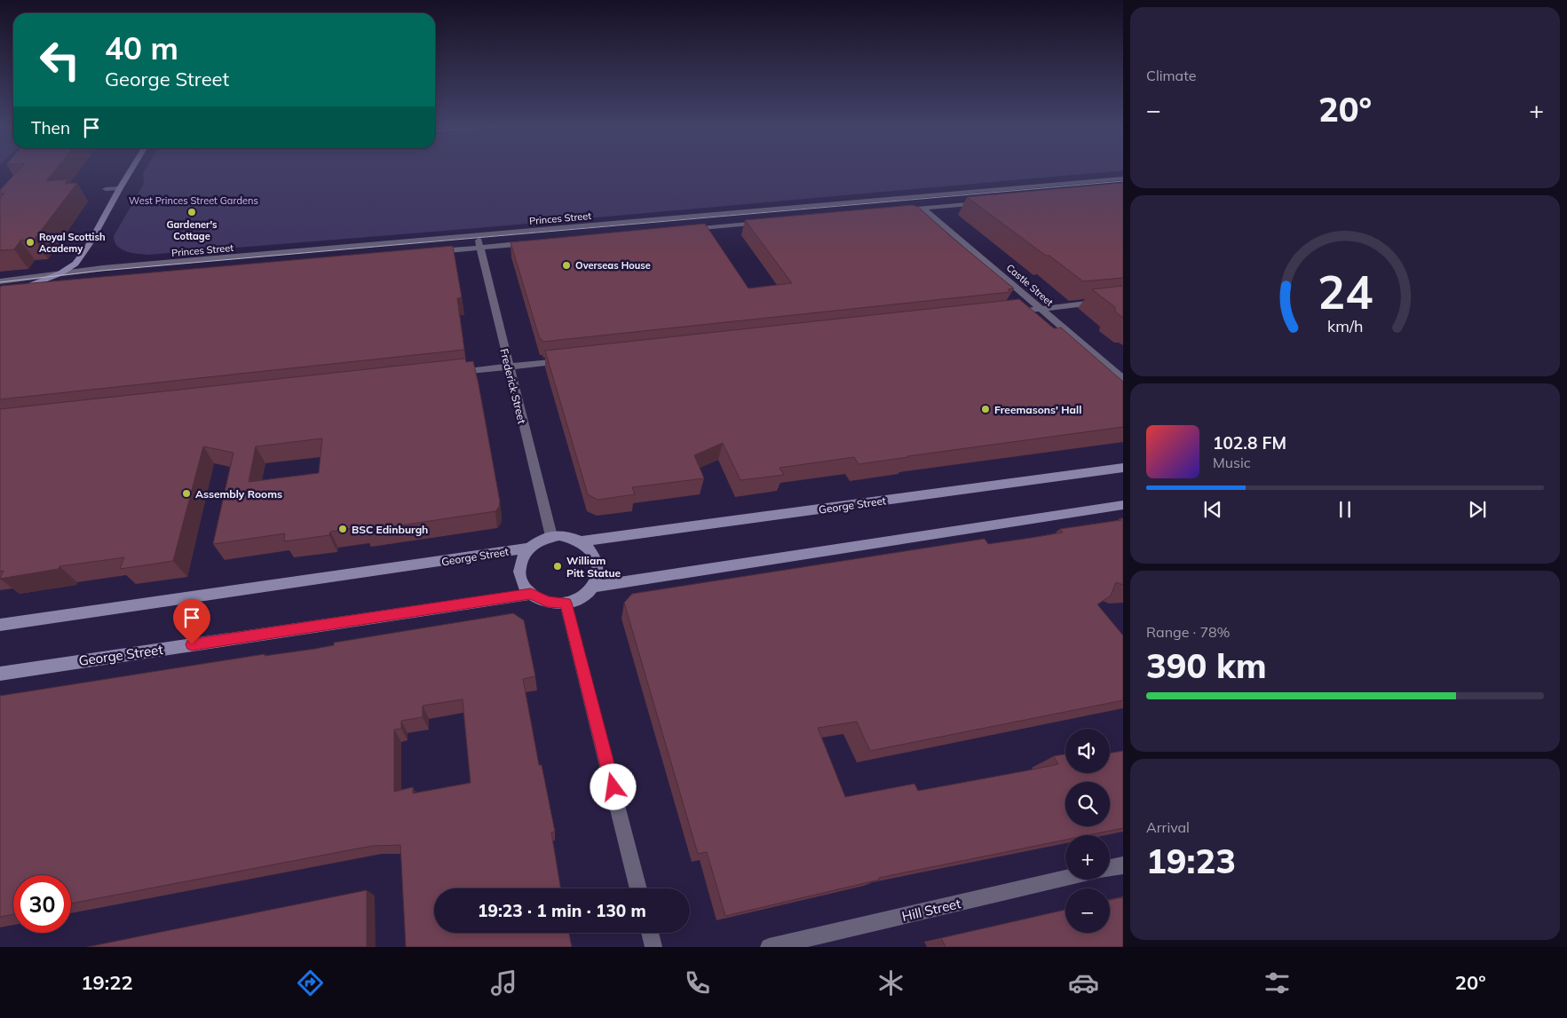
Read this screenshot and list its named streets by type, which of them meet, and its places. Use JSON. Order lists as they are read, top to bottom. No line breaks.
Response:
{"streets":{"street":["Princes Street","Castle Street","Frederick Street","George Street","Hill Street"]},"crossings":[["Princes Street","Frederick Street"],["Frederick Street","George Street"]],"parks":["West Princes Street Gardens"],"places":["Gardener's Cottage","Royal Scottish Academy","Overseas House","Freemasons' Hall","Assembly Rooms","BSC Edinburgh","William Pitt Statue"],"page":{"tile":["Climate",["Range · 78%","390 km"],["Arrival","19:23"]],"turn":["40 m","George Street"],"heat":["−","20°","+"],"then":"Then","song":["102.8 FM","Music"],"map_buttons":["+","−"],"limit":"30","trip":"19:23 · 1 min · 130 m","tabs":["19:22","20°"],"gauge":["24","km/h"]}}
